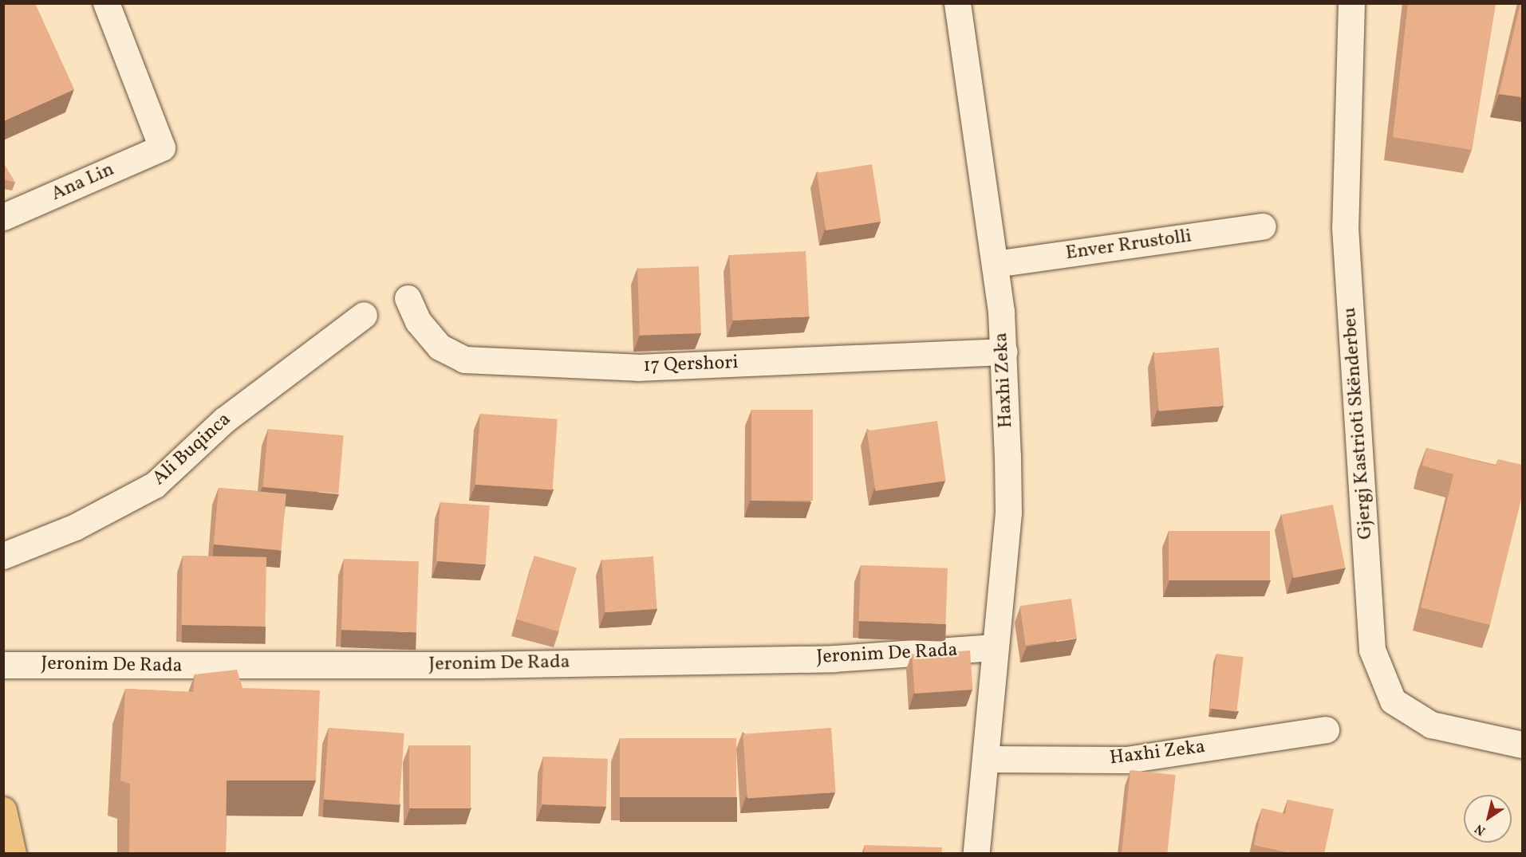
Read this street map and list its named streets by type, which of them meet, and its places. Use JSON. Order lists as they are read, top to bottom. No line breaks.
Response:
{"streets":{"street":["Ana Lin","Enver Rrustolli","17 Qershori","Haxhi Zeka","Gjergj Kastrioti Skënderbeu","Ali Buqinca","Jeronim De Rada"]},"crossings":[["Enver Rrustolli","Haxhi Zeka"],["17 Qershori","Haxhi Zeka"],["Haxhi Zeka","Jeronim De Rada"]],"north":"bottom left"}
